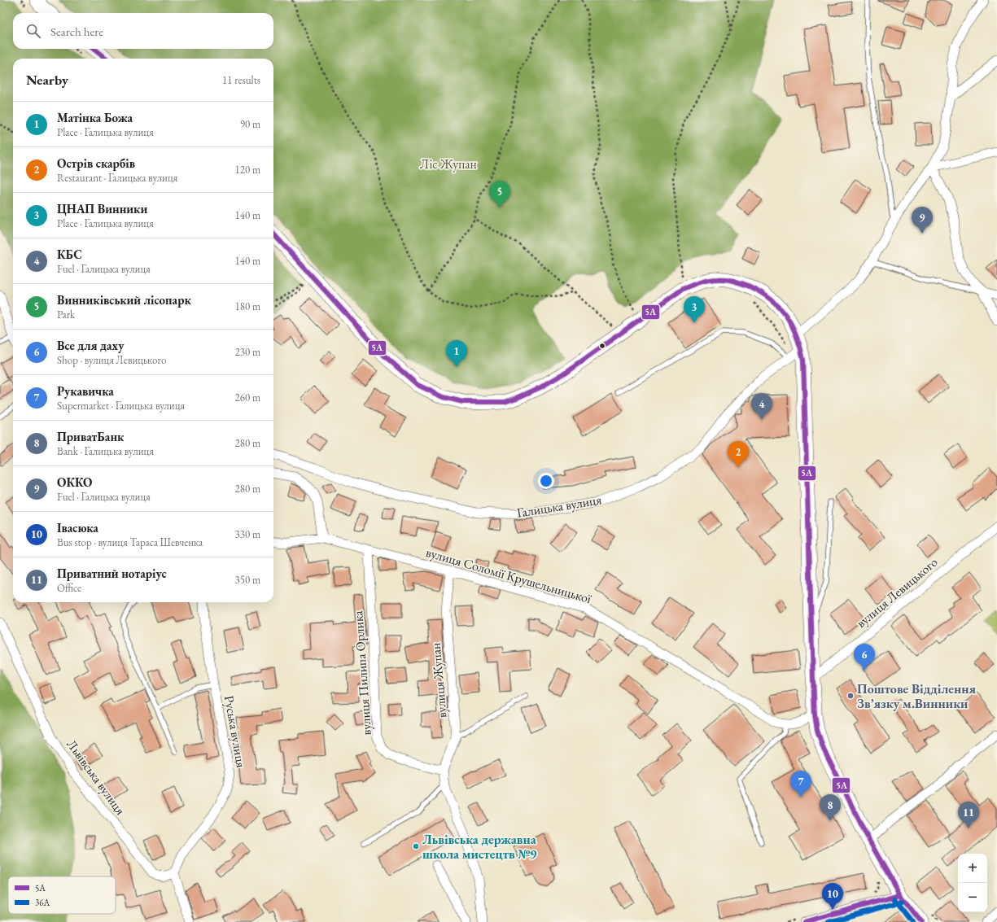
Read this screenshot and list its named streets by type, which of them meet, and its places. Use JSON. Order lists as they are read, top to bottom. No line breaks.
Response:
{"streets":{"street":["Галицька вулиця","вулиця Соломії Крушельницької","вулиця Левицького","вулиця Пилипа Орлика","вулиця Жупан","Руська вулиця","Львівська вулиця"]},"crossings":[["вулиця Соломії Крушельницької","вулиця Пилипа Орлика"],["вулиця Соломії Крушельницької","вулиця Жупан"],["вулиця Пилипа Орлика","вулиця Жупан"],["Руська вулиця","Львівська вулиця"]],"parks":["Ліс Жупан"],"places":["Поштове Відділення Зв’язку м.Винники","Львівська державна школа мистецтв №9"],"lines":["transit line 5А","transit line 36А"],"legend":["5А","36А"],"page":{"search":"Search here","heading":["Nearby","11 results"],"list":[{"mark":"1","name":"Матінка Божа","note":"Place · Галицька вулиця","value":"90 m"},{"mark":"2","name":"Острів скарбів","note":"Restaurant · Галицька вулиця","value":"120 m"},{"mark":"3","name":"ЦНАП Винники","note":"Place · Галицька вулиця","value":"140 m"},{"mark":"4","name":"КБС","note":"Fuel · Галицька вулиця","value":"140 m"},{"mark":"5","name":"Винниківський лісопарк","note":"Park","value":"180 m"},{"mark":"6","name":"Все для даху","note":"Shop · вулиця Левицького","value":"230 m"},{"mark":"7","name":"Рукавичка","note":"Supermarket · Галицька вулиця","value":"260 m"},{"mark":"8","name":"ПриватБанк","note":"Bank · Галицька вулиця","value":"280 m"},{"mark":"9","name":"ОККО","note":"Fuel · Галицька вулиця","value":"280 m"},{"mark":"10","name":"Івасюка","note":"Bus stop · вулиця Тараса Шевченка","value":"330 m"},{"mark":"11","name":"Приватний нотаріус","note":"Office","value":"350 m"}],"pins":["5","9","3","1","4","2","6","7","8","11","10"],"map_buttons":["+","−"]}}
